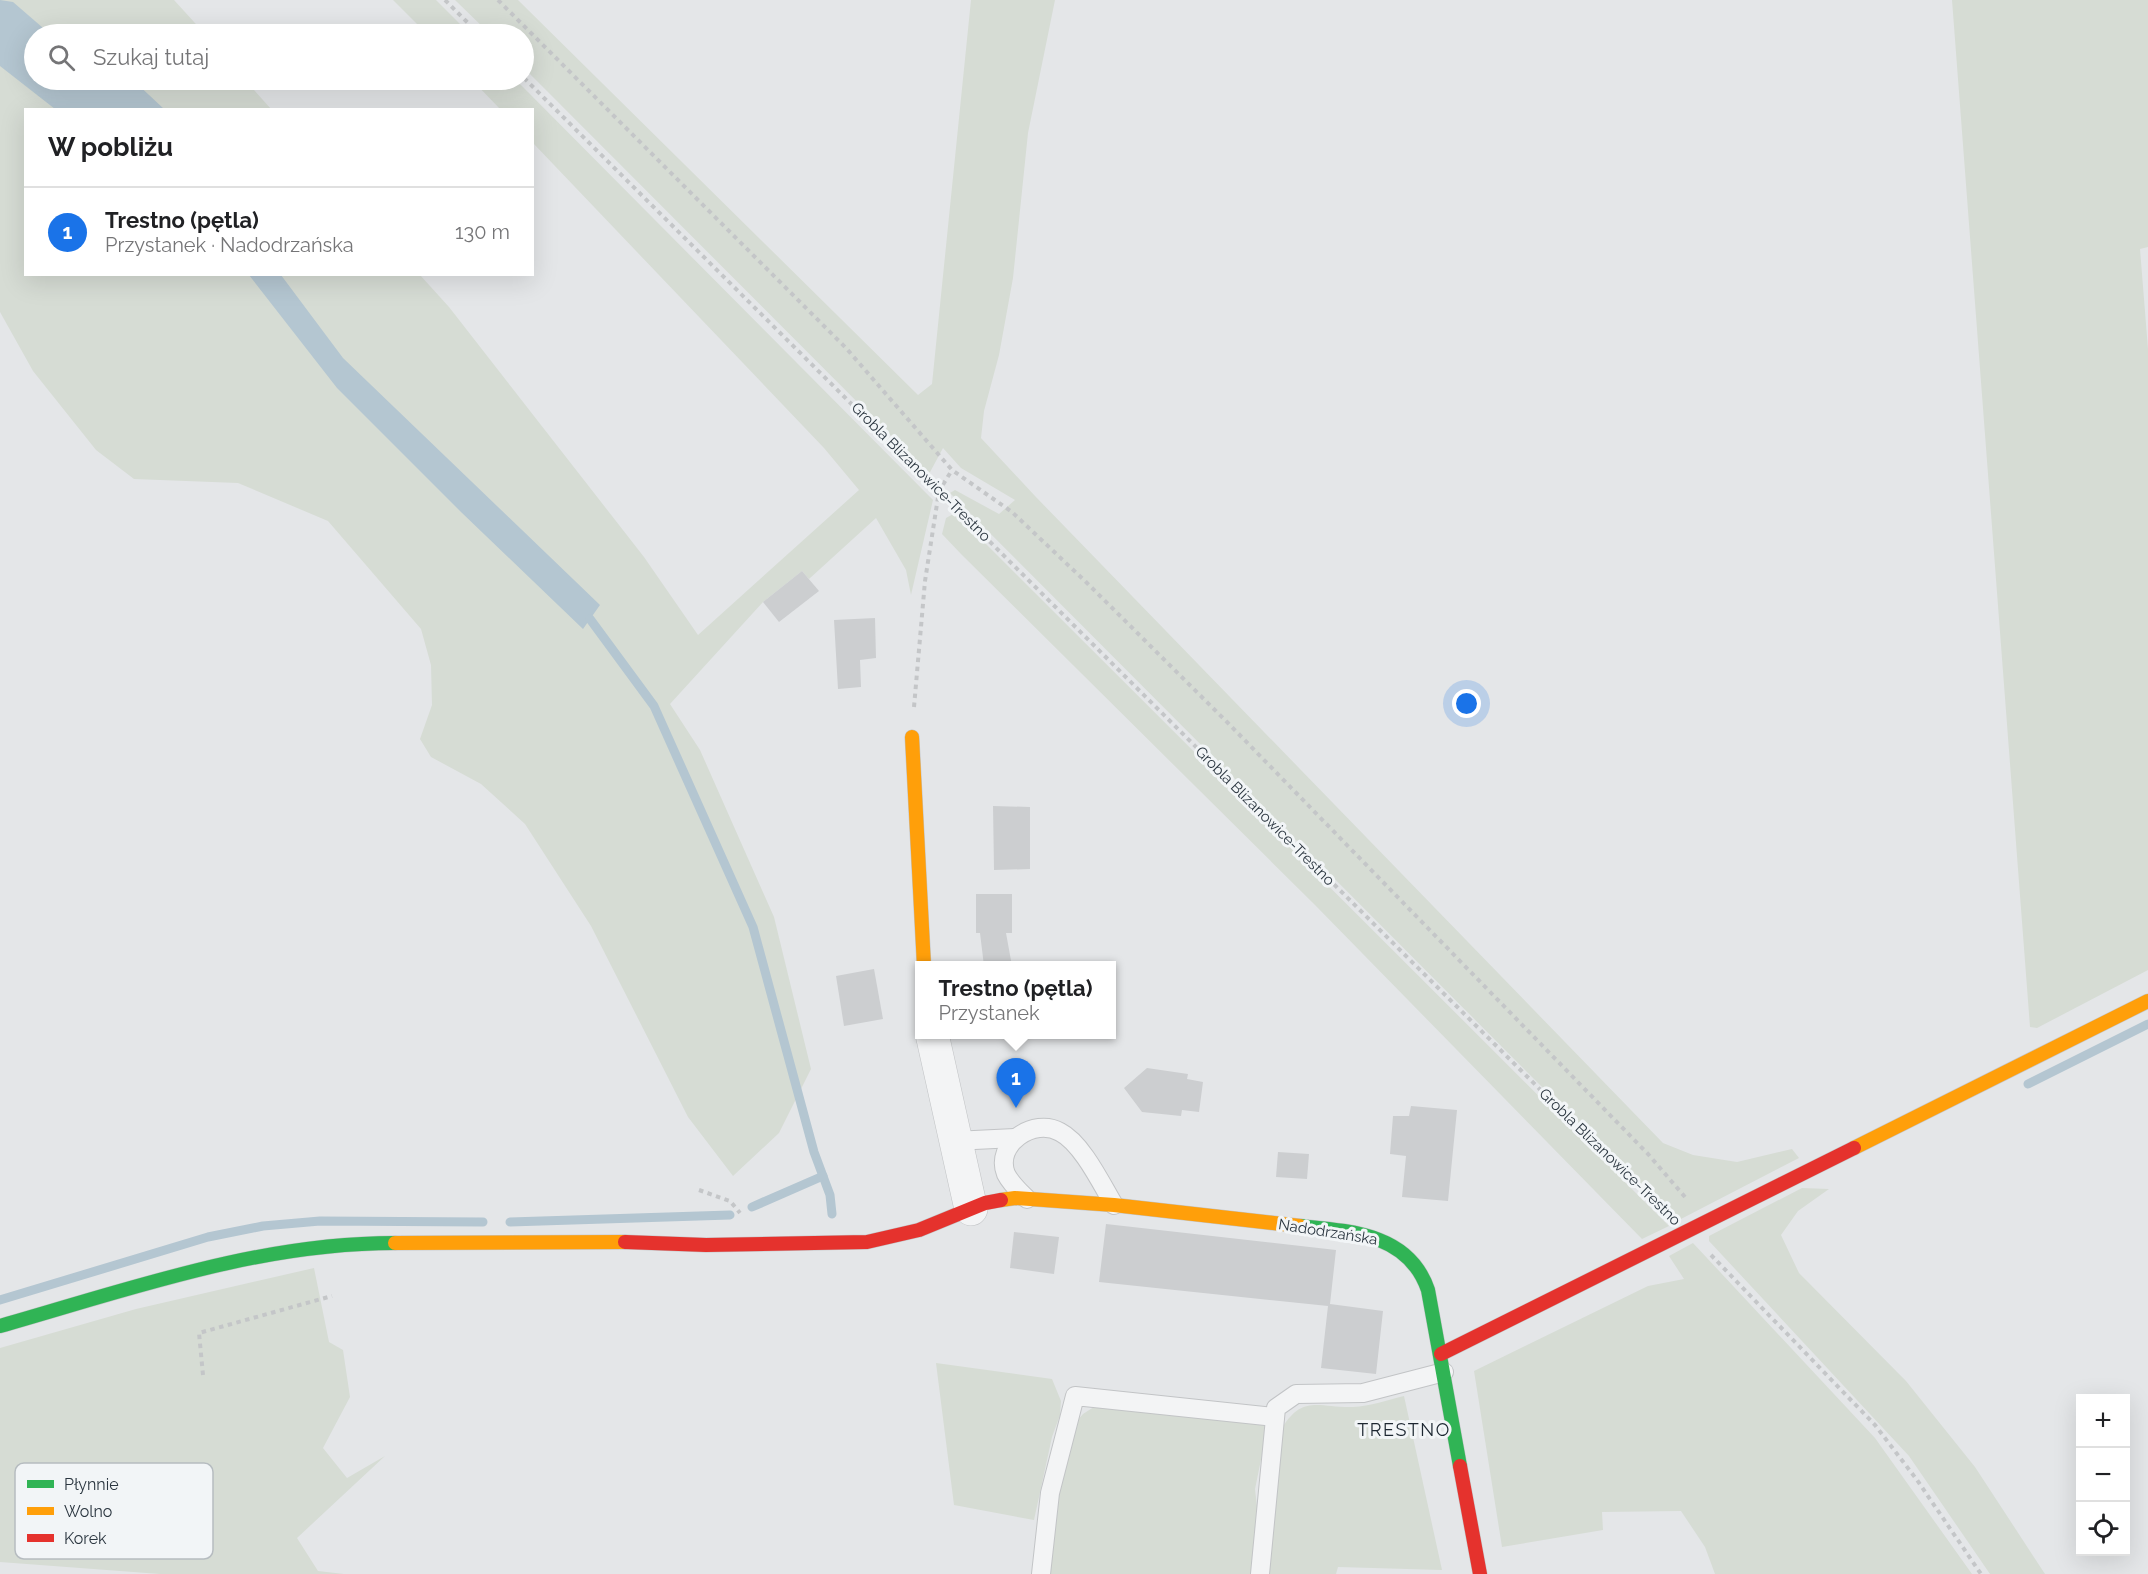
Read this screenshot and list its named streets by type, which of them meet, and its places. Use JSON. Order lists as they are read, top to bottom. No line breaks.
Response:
{"streets":{"street":["Nadodrzańska"],"path":["Grobla Blizanowice-Trestno"]},"districts":["TRESTNO"],"legend":["Płynnie","Wolno","Korek"],"page":{"search":"Szukaj tutaj","heading":"W pobliżu","list":[{"mark":"1","name":"Trestno (pętla)","note":"Przystanek · Nadodrzańska","value":"130 m"}],"popup":["Trestno (pętla)","Przystanek"],"pins":"1","map_buttons":["+","−"]}}
